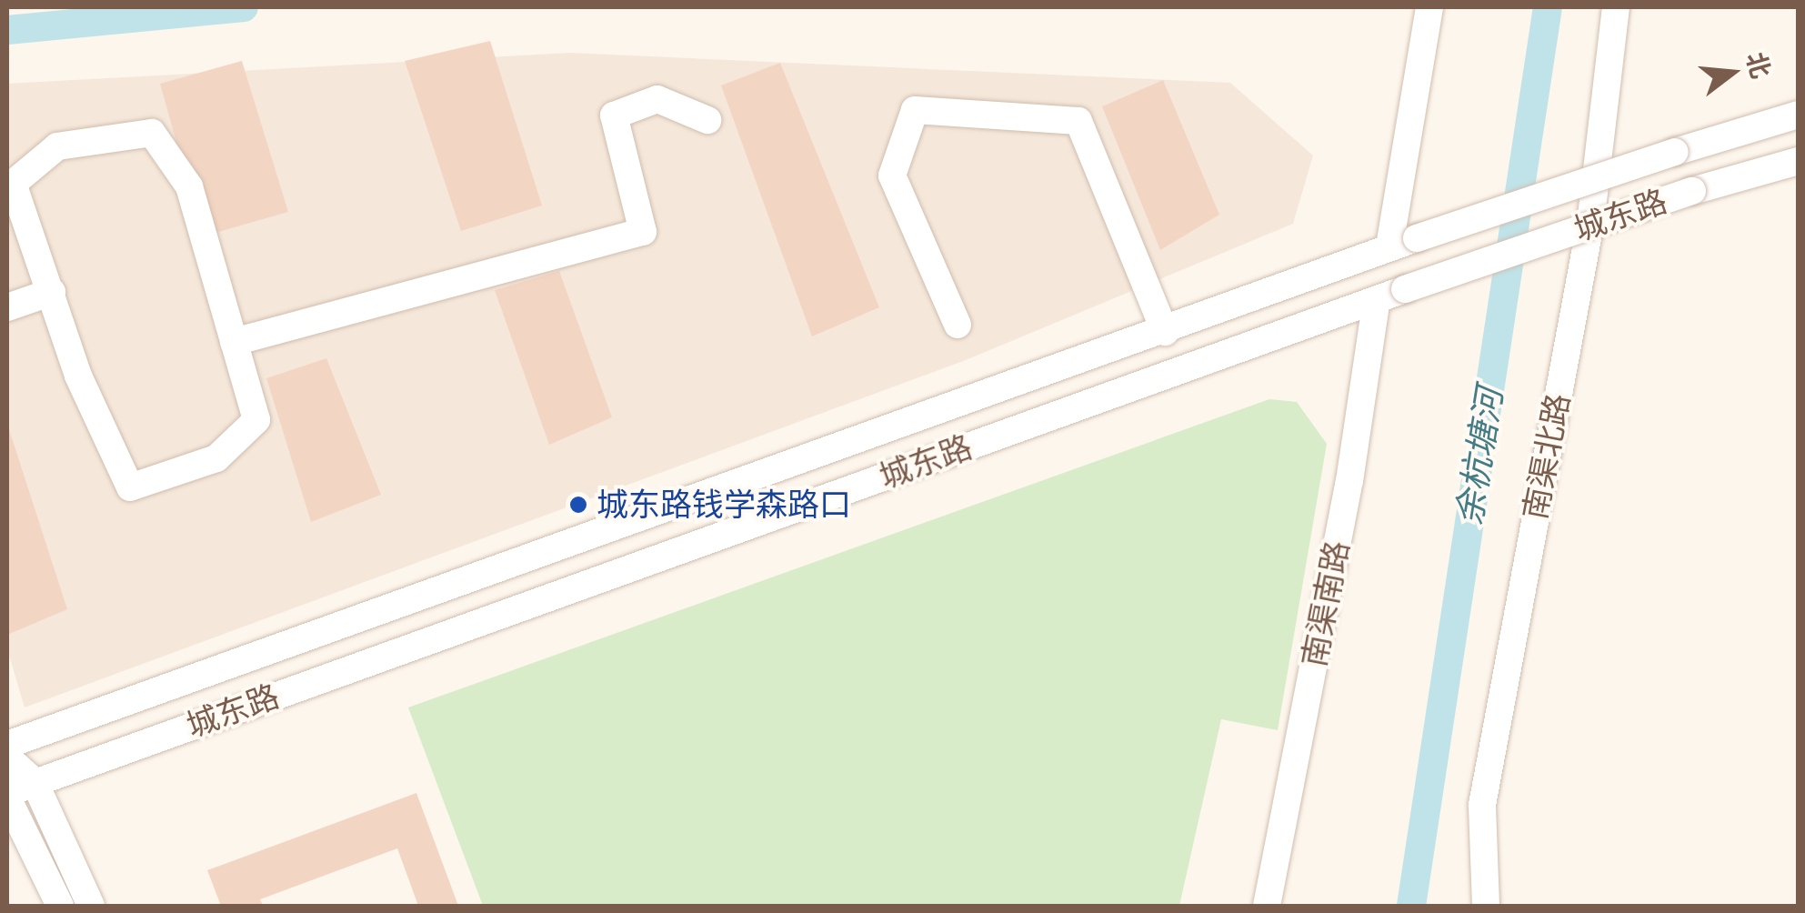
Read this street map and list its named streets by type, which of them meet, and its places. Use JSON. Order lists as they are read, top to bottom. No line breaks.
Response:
{"streets":{"street":["城东路","南渠北路","南渠南路"]},"crossings":[["城东路","南渠南路"]],"water":["余杭塘河"],"places":["城东路钱学森路口"],"north":"right"}
